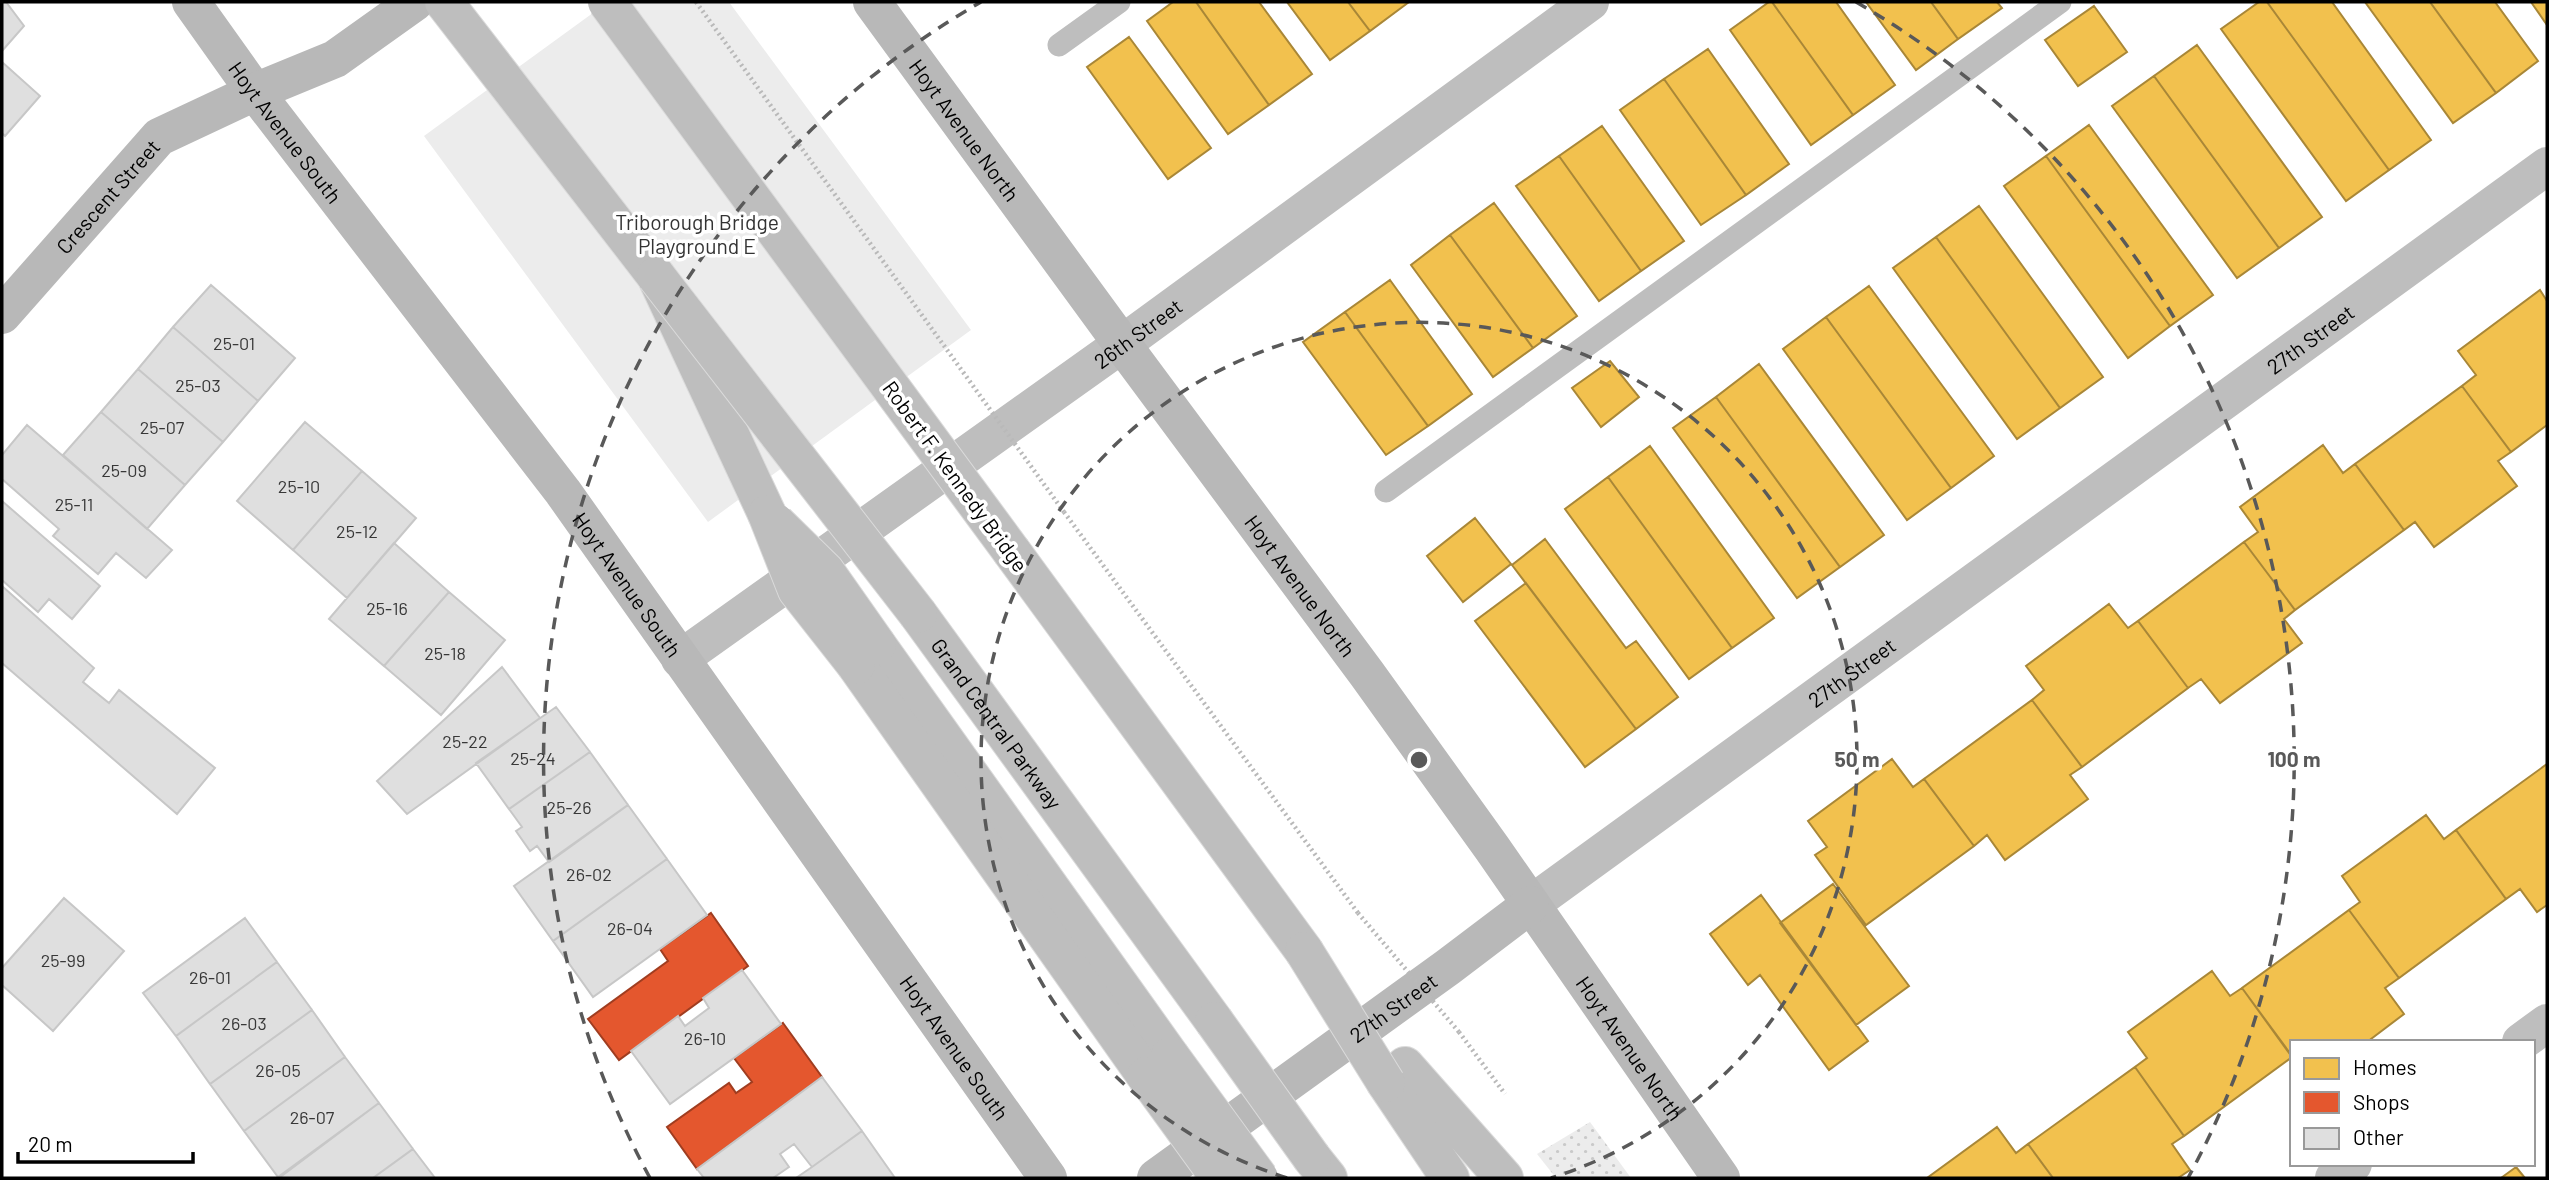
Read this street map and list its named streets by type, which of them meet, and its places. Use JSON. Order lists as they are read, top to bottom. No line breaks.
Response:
{"streets":{"main road":["Hoyt Avenue North","Hoyt Avenue South","Crescent Street","26th Street","27th Street","Robert F. Kennedy Bridge","Grand Central Parkway"]},"crossings":[["Hoyt Avenue North","26th Street"],["Hoyt Avenue North","27th Street"],["Hoyt Avenue South","Crescent Street"],["Hoyt Avenue South","26th Street"]],"parks":["Triborough Bridge Playground E"],"house_numbers":["25-01","25-03","25-07","25-09","25-10","25-11","25-12","25-16","25-18","25-22","25-24","25-26","26-02","26-04","25-99","26-01","26-03","26-10","26-05","26-07"],"legend":["Homes","Shops","Other"],"scale_bar":"20 m","rings":["50 m","100 m"]}
